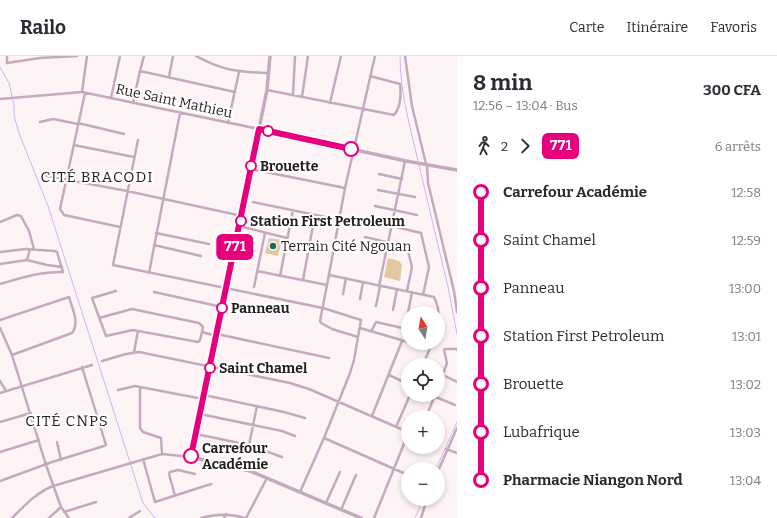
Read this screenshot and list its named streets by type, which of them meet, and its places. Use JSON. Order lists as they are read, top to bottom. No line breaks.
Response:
{"streets":{"street":["Rue Saint Mathieu"]},"districts":["CITÉ BRACODI","CITÉ CNPS"],"places":["Brouette","Station First Petroleum","Terrain Cité Ngouan","Panneau","Saint Chamel","Carrefour Académie"],"lines":["bus line 771"],"north":"top","page":{"header":"Railo","nav":["Carte","Itinéraire","Favoris"],"on_map":"771","heading":["8 min","12:56 – 13:04 · Bus","300 CFA"],"legs":["2","771","6 arrêts"],"list":[{"name":"Carrefour Académie","value":"12:58"},{"name":"Saint Chamel","value":"12:59"},{"name":"Panneau","value":"13:00"},{"name":"Station First Petroleum","value":"13:01"},{"name":"Brouette","value":"13:02"},{"name":"Lubafrique","value":"13:03"},{"name":"Pharmacie Niangon Nord","value":"13:04"}],"map_buttons":["+","−"]}}
